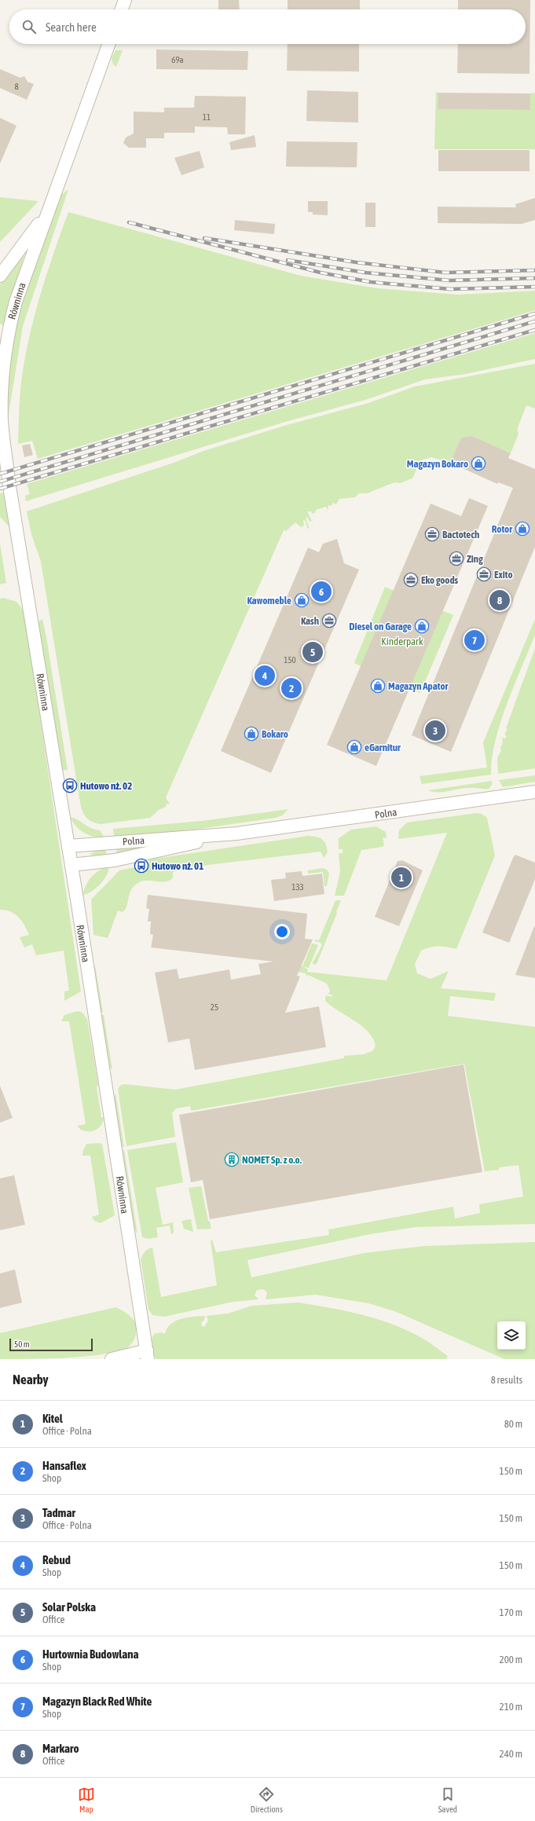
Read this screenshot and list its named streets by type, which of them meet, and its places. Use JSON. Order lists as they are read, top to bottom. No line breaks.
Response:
{"streets":{"street":["Równinna","Polna"]},"crossings":[["Równinna","Polna"]],"parks":["Kinderpark"],"places":{"shop":["Magazyn Bokaro","Rotor","Kawomeble","Diesel on Garage","Magazyn Apator","Bokaro","eGarnitur"],"office":["Bactotech","Zing","Exito","Eko goods","Kash"],"bus stop":["Hutowo nż. 02","Hutowo nż. 01"],"building":["NOMET Sp. z o.o."]},"house_numbers":["69a","8","11","150","133","25"],"scale_bar":"50 m","page":{"search":"Search here","pins":["6","8","7","5","4","2","3","1"],"scale":"50 m","heading":["Nearby","8 results"],"list":[{"mark":"1","name":"Kitel","note":"Office · Polna","value":"80 m"},{"mark":"2","name":"Hansaflex","note":"Shop","value":"150 m"},{"mark":"3","name":"Tadmar","note":"Office · Polna","value":"150 m"},{"mark":"4","name":"Rebud","note":"Shop","value":"150 m"},{"mark":"5","name":"Solar Polska","note":"Office","value":"170 m"},{"mark":"6","name":"Hurtownia Budowlana","note":"Shop","value":"200 m"},{"mark":"7","name":"Magazyn Black Red White","note":"Shop","value":"210 m"},{"mark":"8","name":"Markaro","note":"Office","value":"240 m"}],"nav":["Map","Directions","Saved"]}}
